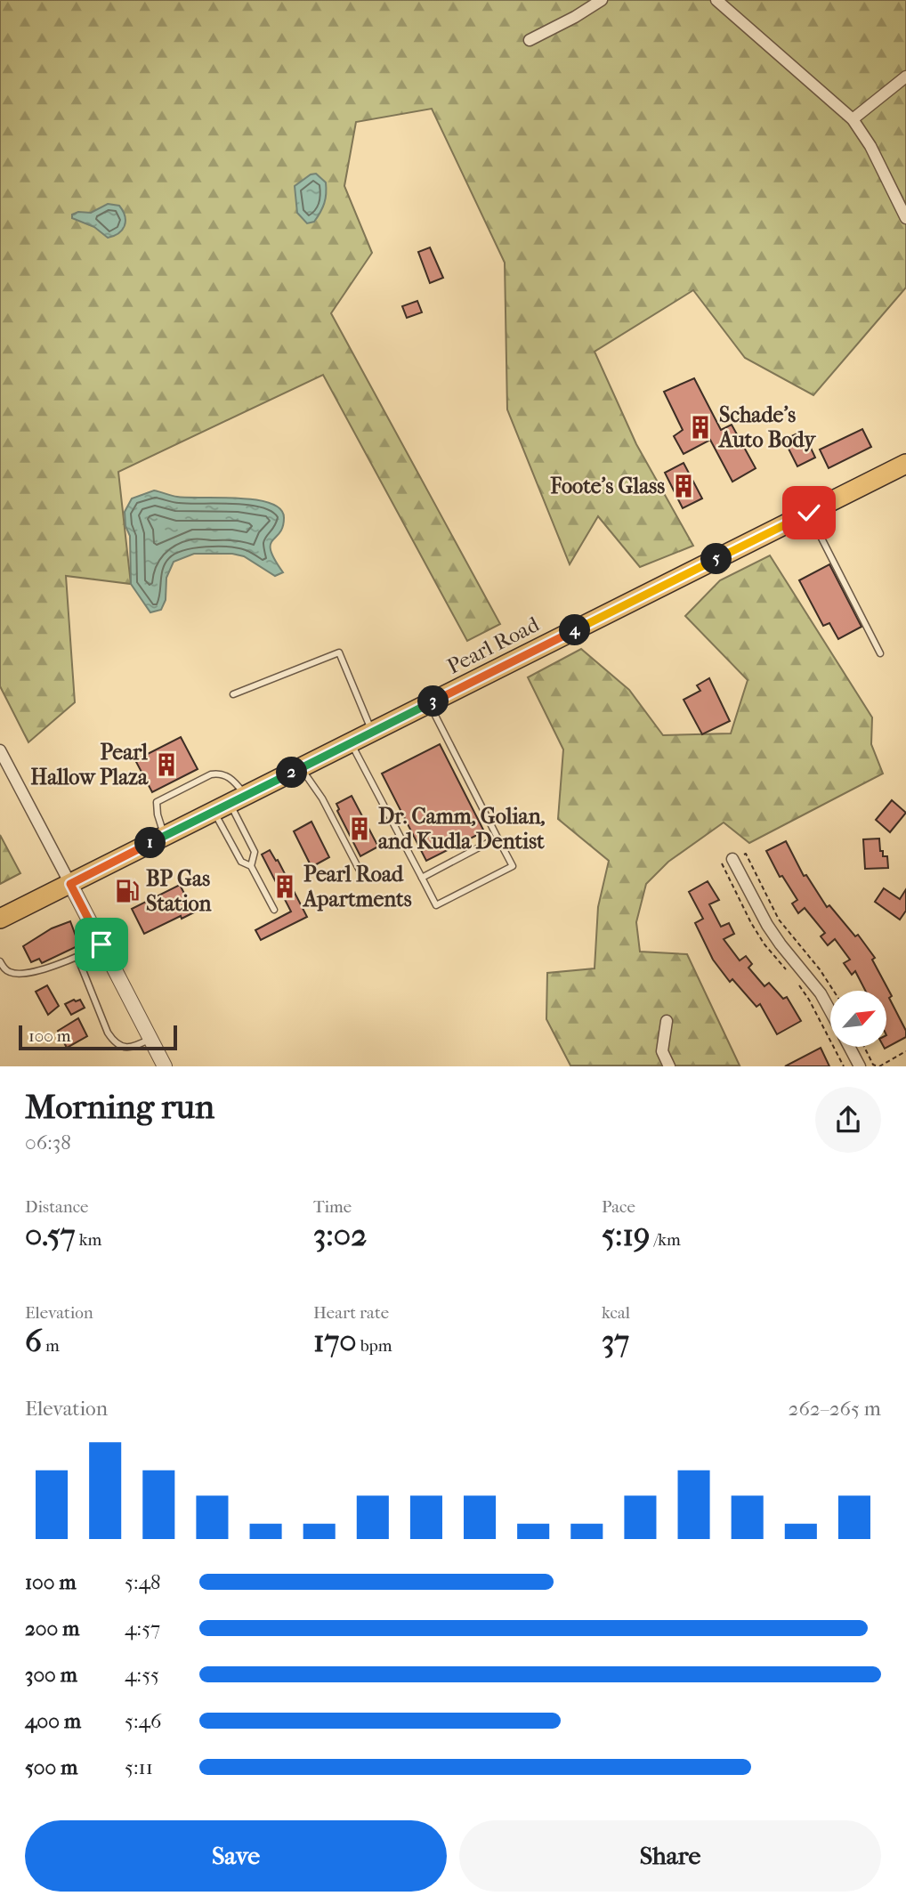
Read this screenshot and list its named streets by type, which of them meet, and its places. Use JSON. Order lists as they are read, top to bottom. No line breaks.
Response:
{"streets":{"main road":["Pearl Road"]},"places":{"building":["Schade's Auto Body","Foote's Glass","Pearl Hallow Plaza","Dr. Camm, Golian, and Kudla Dentist","Pearl Road Apartments"],"fuel station":["BP Gas Station"]},"scale_bar":"100 m","north":"top right","page":{"pins":["5","4","3","2","1"],"scale":"100 m","heading":["Morning run","06:38"],"stats":[["Distance","0.57 km"],["Time","3:02"],["Pace","5:19 /km"],["Elevation","6 m"],["Heart rate","170 bpm"],["kcal","37"]],"chart":["Elevation","262–265 m"],"list":[{"name":"100 m","note":"5:48"},{"name":"200 m","note":"4:57"},{"name":"300 m","note":"4:55"},{"name":"400 m","note":"5:46"},{"name":"500 m","note":"5:11"}],"buttons":["Save","Share"]}}
